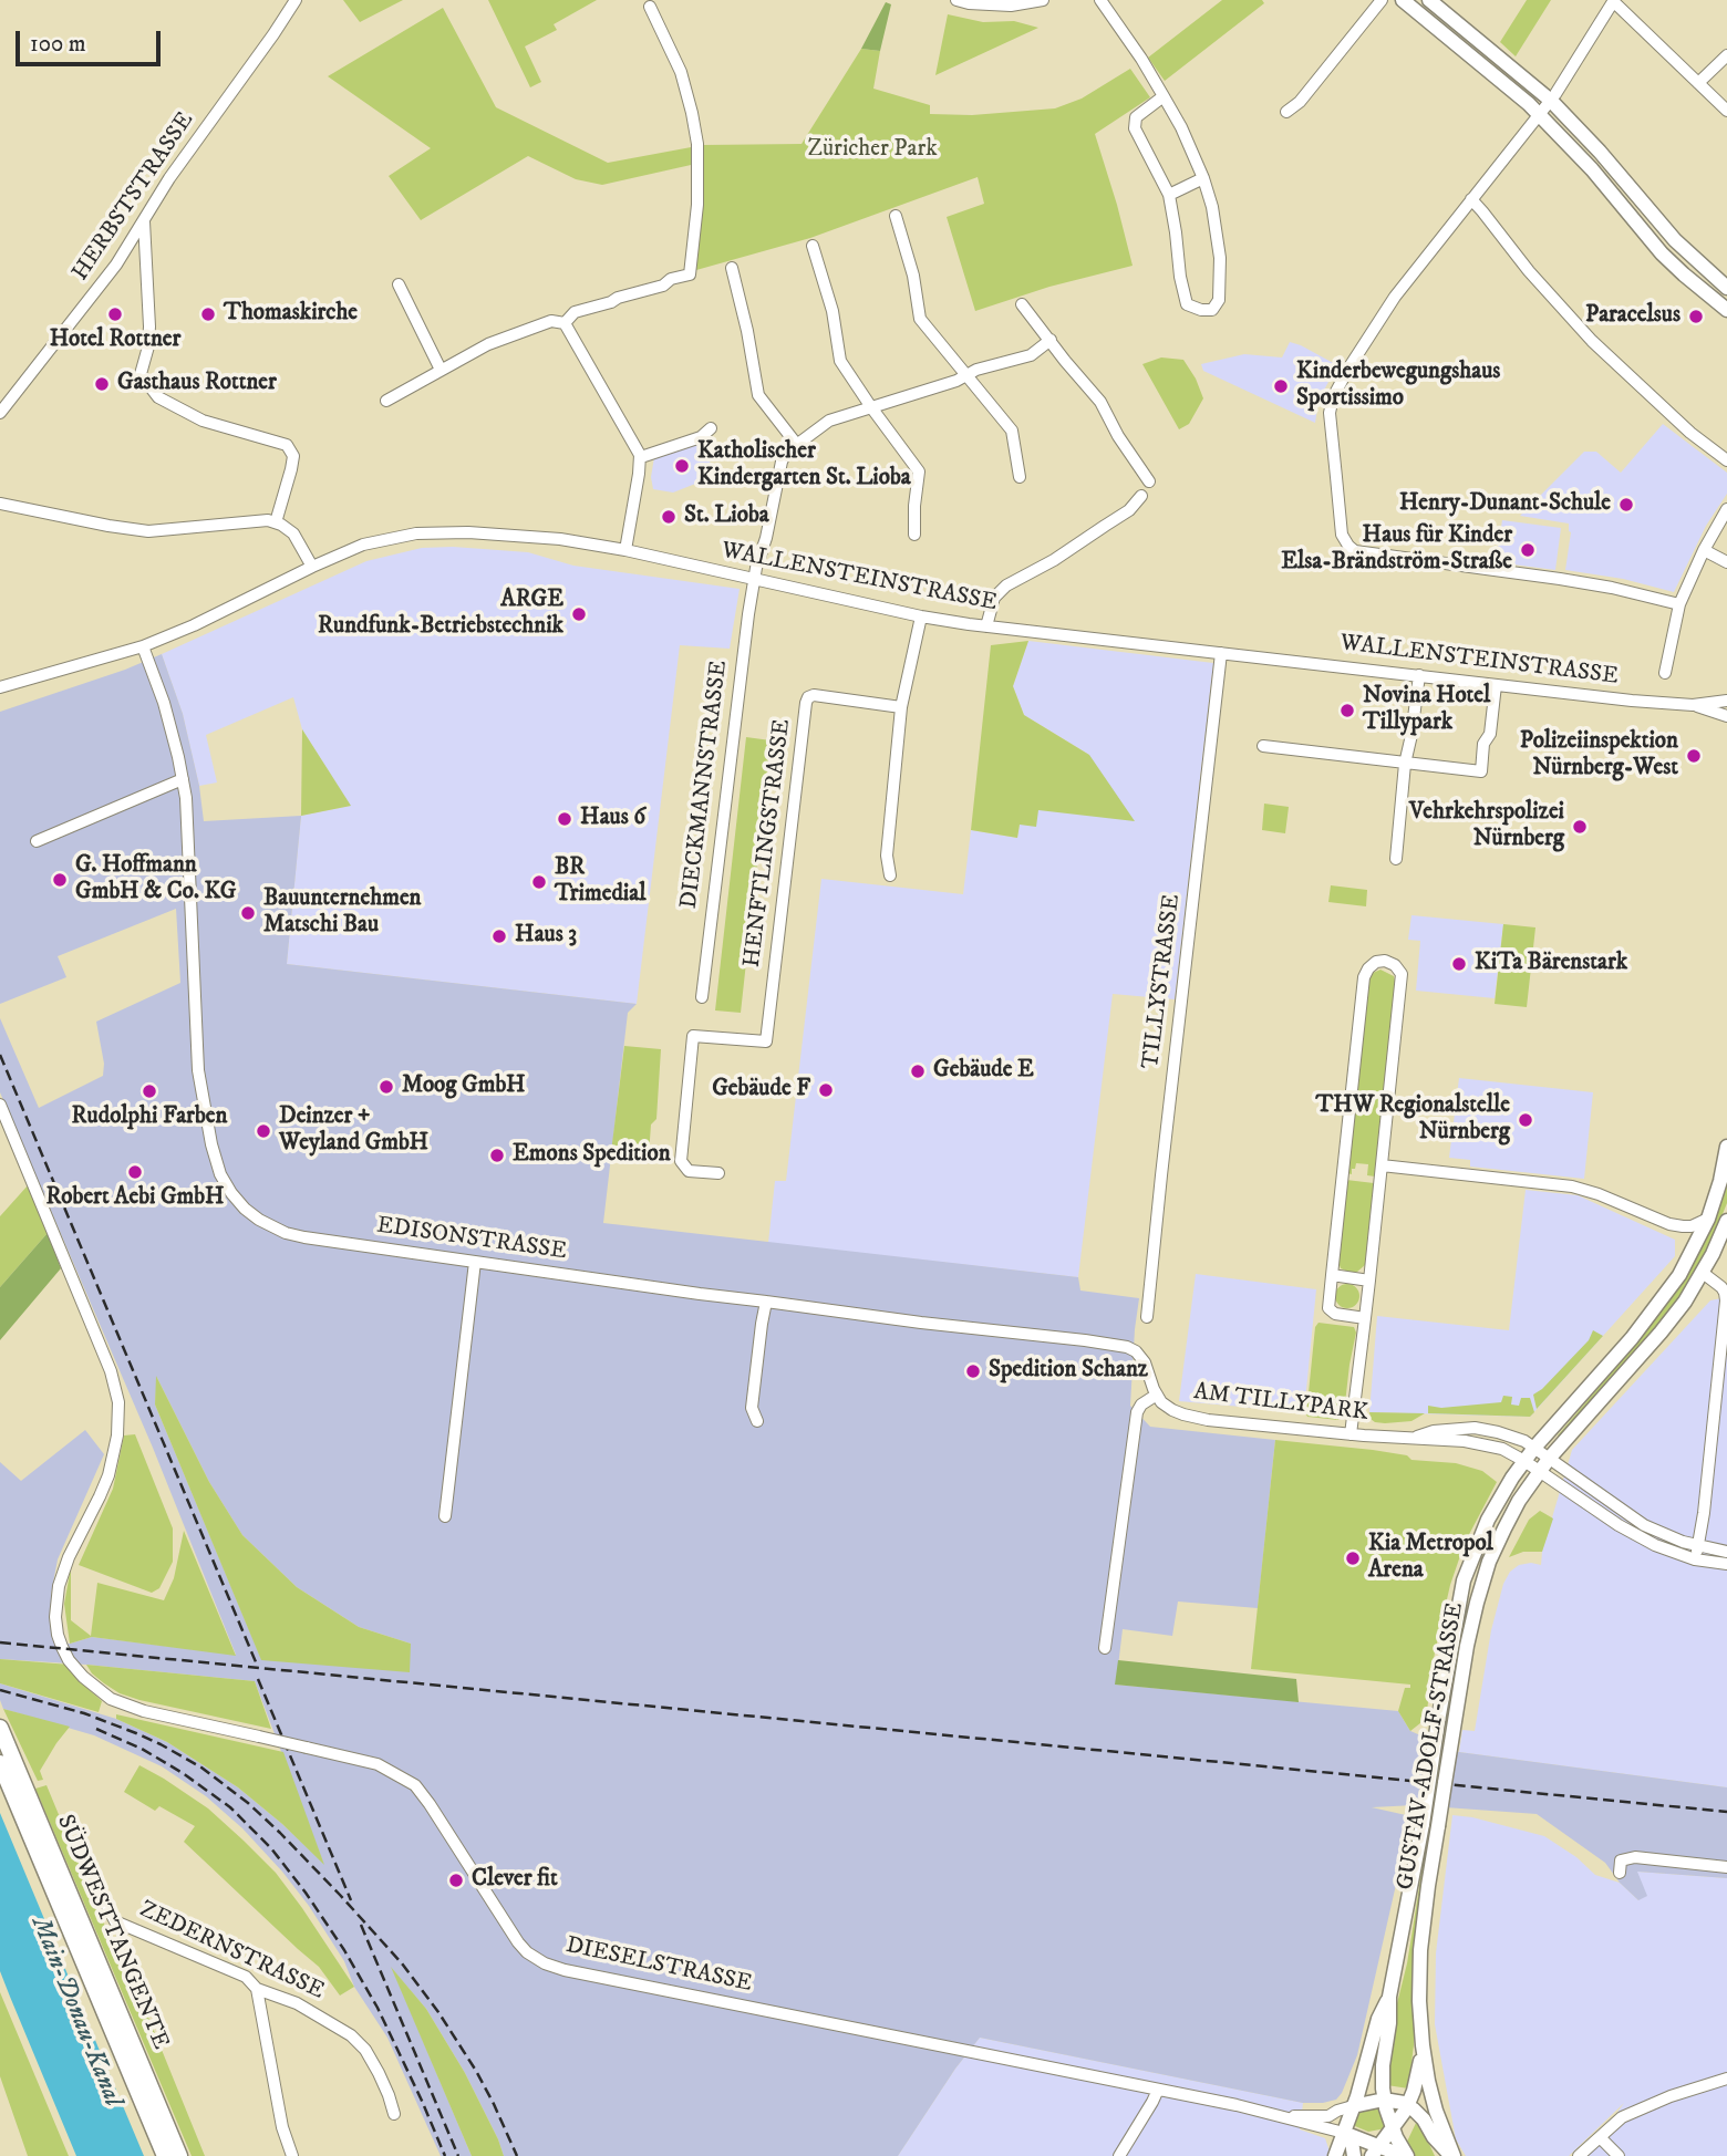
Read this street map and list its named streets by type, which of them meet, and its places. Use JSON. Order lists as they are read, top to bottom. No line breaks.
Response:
{"streets":{"highway":["SÜDWESTTANGENTE"],"main road":["GUSTAV-ADOLF-STRASSE"],"street":["HERBSTSTRASSE","WALLENSTEINSTRASSE","DIECKMANNSTRASSE","HENFTLINGSTRASSE","TILLYSTRASSE","EDISONSTRASSE","AM TILLYPARK","ZEDERNSTRASSE","DIESELSTRASSE"]},"crossings":[["WALLENSTEINSTRASSE","DIECKMANNSTRASSE"],["WALLENSTEINSTRASSE","TILLYSTRASSE"],["WALLENSTEINSTRASSE","EDISONSTRASSE"],["EDISONSTRASSE","AM TILLYPARK"],["AM TILLYPARK","GUSTAV-ADOLF-STRASSE"],["GUSTAV-ADOLF-STRASSE","DIESELSTRASSE"]],"water":["Main-Donau-Kanal"],"parks":["Züricher Park"],"places":["Hotel Rottner","Thomaskirche","Paracelsus","Gasthaus Rottner","Kinderbewegungshaus Sportissimo","Katholischer Kindergarten St. Lioba","Henry-Dunant-Schule","St. Lioba","Haus für Kinder Elsa-Brändström-Straße","ARGE Rundfunk-Betriebstechnik","Novina Hotel Tillypark","Polizeiinspektion Nürnberg-West","Haus 6","Vehrkehrspolizei Nürnberg","G. Hoffmann GmbH & Co. KG","BR Trimedial","Bauunternehmen Matschi Bau","Haus 3","KiTa Bärenstark","Gebäude E","Moog GmbH","Gebäude F","Rudolphi Farben","THW Regionalstelle Nürnberg","Deinzer + Weyland GmbH","Emons Spedition","Robert Aebi GmbH","Spedition Schanz","Kia Metropol Arena","Clever fit"],"scale_bar":"100 m"}
